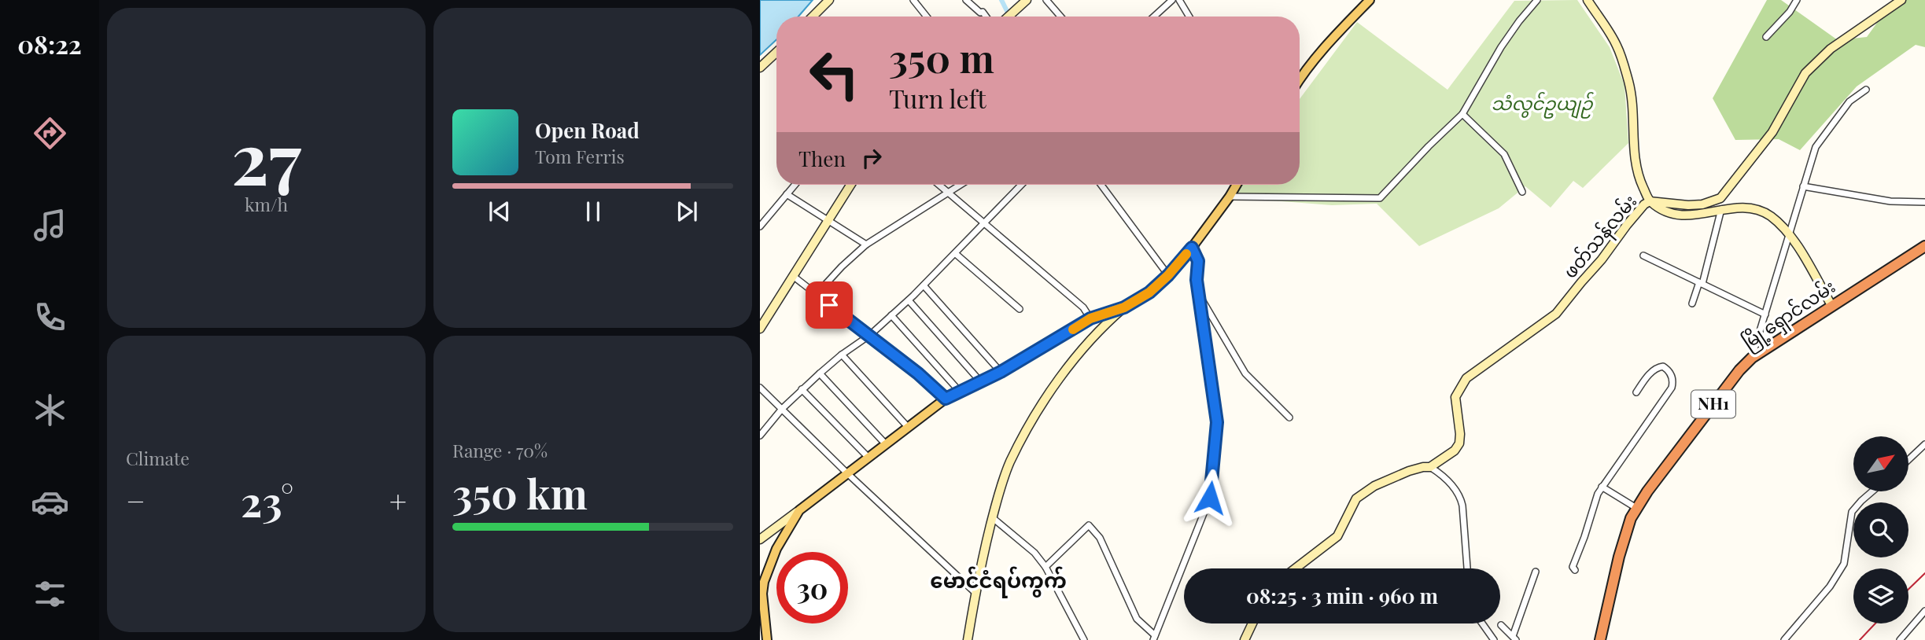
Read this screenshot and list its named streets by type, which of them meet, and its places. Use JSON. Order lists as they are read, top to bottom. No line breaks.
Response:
{"streets":{"highway":["မြို့ရှောင်လမ်း","NH1"],"main road":["ဖတ်သန်လမ်း"]},"districts":["မောင်ငံရပ်ကွက်"],"parks":["သံလွင်ဥယျဉ်"],"north":"top right","page":{"tabs":"08:22","tile":[["27","km/h"],"Climate",["Range · 70%","350 km"]],"turn":["350 m","Turn left"],"song":["Open Road","Tom Ferris"],"then":"Then","heat":["−","23°","+"],"limit":"30","trip":"08:25 · 3 min · 960 m"}}
